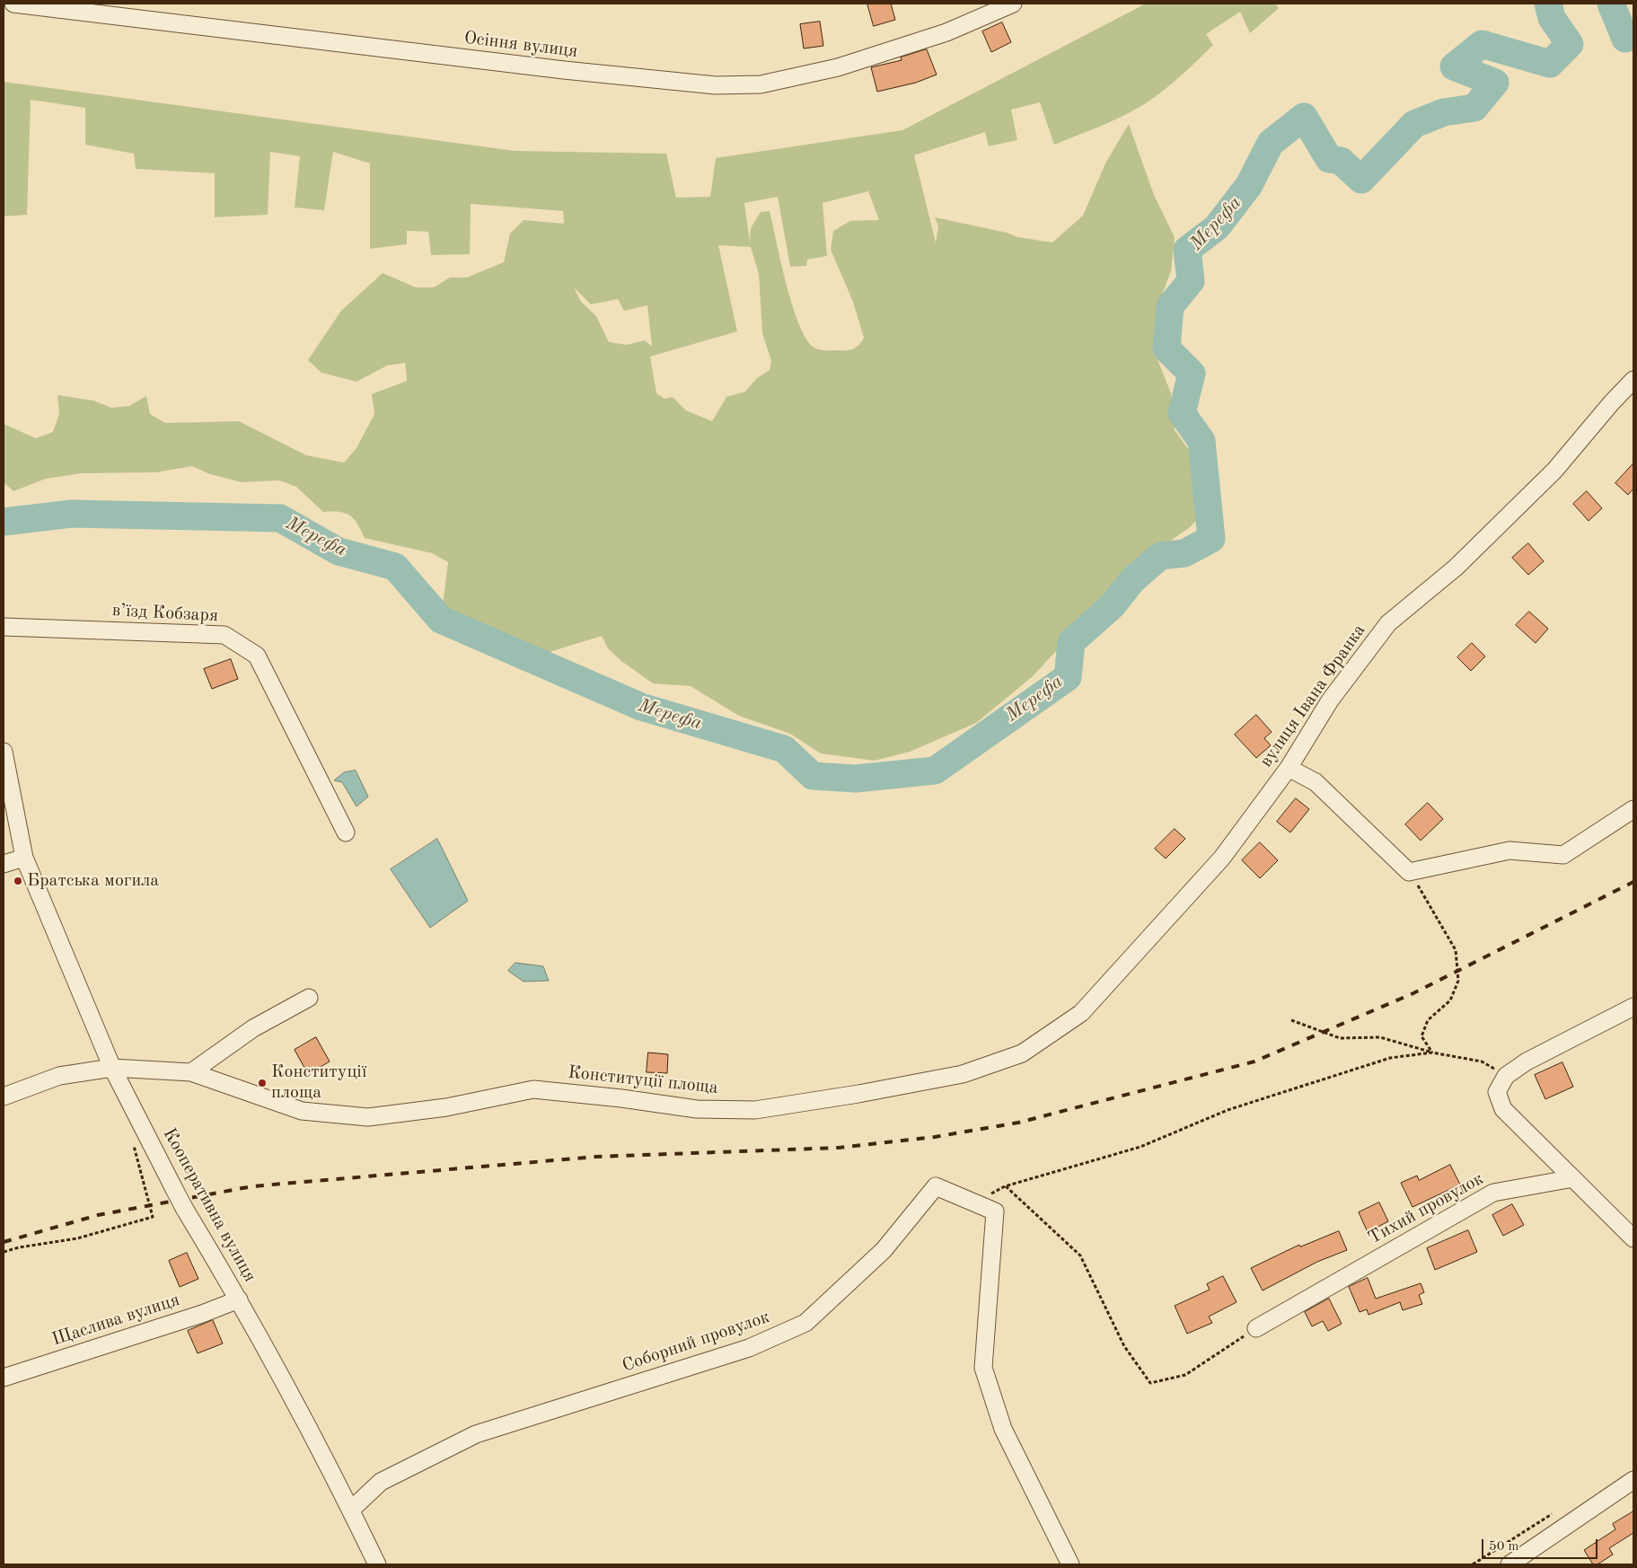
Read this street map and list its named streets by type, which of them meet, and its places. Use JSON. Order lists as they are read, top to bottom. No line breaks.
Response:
{"streets":{"street":["Осіння вулиця","в’їзд Кобзаря","вулиця Івана Франка","Конституції площа","Кооперативна вулиця","Тихий провулок","Щаслива вулиця","Соборний провулок"]},"crossings":[["вулиця Івана Франка","Конституції площа"],["Конституції площа","Кооперативна вулиця"],["Кооперативна вулиця","Щаслива вулиця"],["Кооперативна вулиця","Соборний провулок"]],"water":["Мерефа"],"places":["Братська могила","Конституції площа"],"scale_bar":"50 m"}
